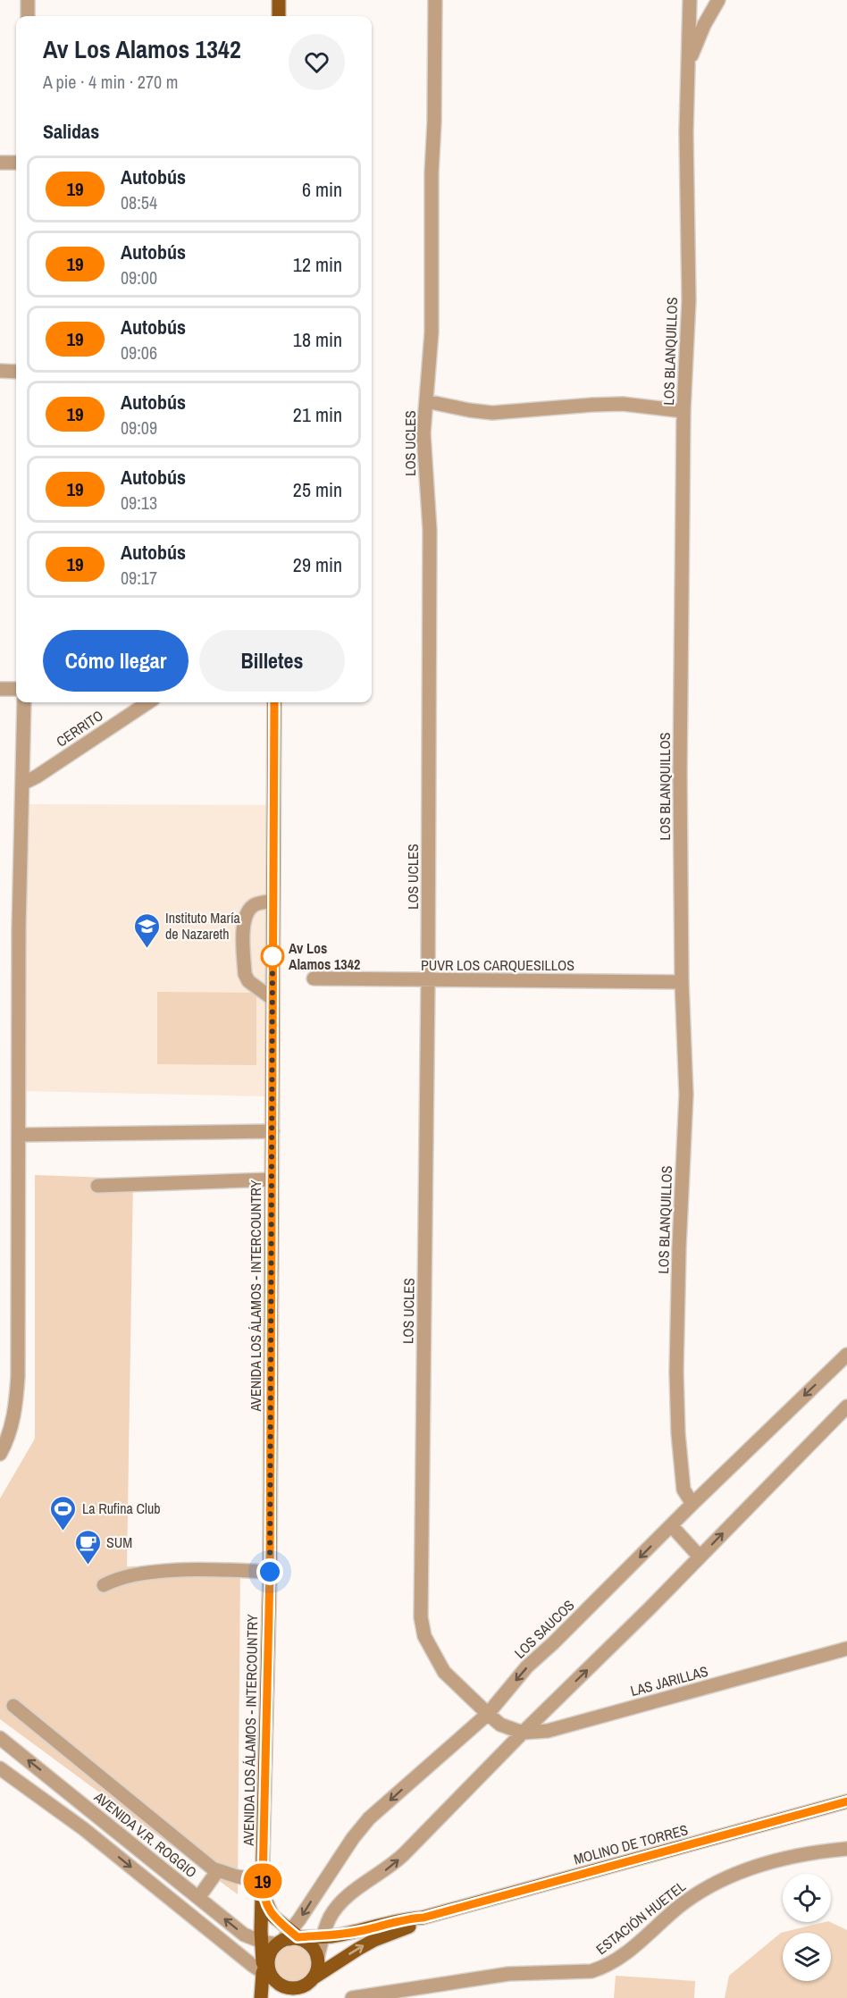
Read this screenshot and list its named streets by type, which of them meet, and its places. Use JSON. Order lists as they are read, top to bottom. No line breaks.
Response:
{"streets":{"main road":["AVENIDA LOS ÁLAMOS - INTERCOUNTRY","MOLINO DE TORRES"],"street":["LOS BLANQUILLOS","LOS UCLES","CERRITO","PUVR LOS CARQUESILLOS","LOS SAUCOS","LAS JARILLAS","AVENIDA V.R. ROGGIO","ESTACIÓN HUETEL"]},"crossings":[["LOS BLANQUILLOS","PUVR LOS CARQUESILLOS"],["LOS BLANQUILLOS","LOS SAUCOS"],["LOS UCLES","PUVR LOS CARQUESILLOS"],["LOS UCLES","LOS SAUCOS"],["LOS UCLES","LAS JARILLAS"],["AVENIDA LOS ÁLAMOS - INTERCOUNTRY","LOS SAUCOS"],["AVENIDA LOS ÁLAMOS - INTERCOUNTRY","AVENIDA V.R. ROGGIO"],["AVENIDA LOS ÁLAMOS - INTERCOUNTRY","MOLINO DE TORRES"],["LOS SAUCOS","AVENIDA V.R. ROGGIO"],["LOS SAUCOS","MOLINO DE TORRES"],["AVENIDA V.R. ROGGIO","MOLINO DE TORRES"]],"places":{"school or university":["Instituto María de Nazareth"],"other":["Av Los Alamos 1342"],"sports":["La Rufina Club"],"cafe":["SUM"]},"lines":["bus line 19"],"page":{"on_map":"19","heading":[["Av Los Alamos 1342","A pie · 4 min · 270 m"],"Salidas"],"list":[{"mark":"19","name":"Autobús","note":"08:54","value":"6 min"},{"mark":"19","name":"Autobús","note":"09:00","value":"12 min"},{"mark":"19","name":"Autobús","note":"09:06","value":"18 min"},{"mark":"19","name":"Autobús","note":"09:09","value":"21 min"},{"mark":"19","name":"Autobús","note":"09:13","value":"25 min"},{"mark":"19","name":"Autobús","note":"09:17","value":"29 min"}],"buttons":["Cómo llegar","Billetes"]}}
